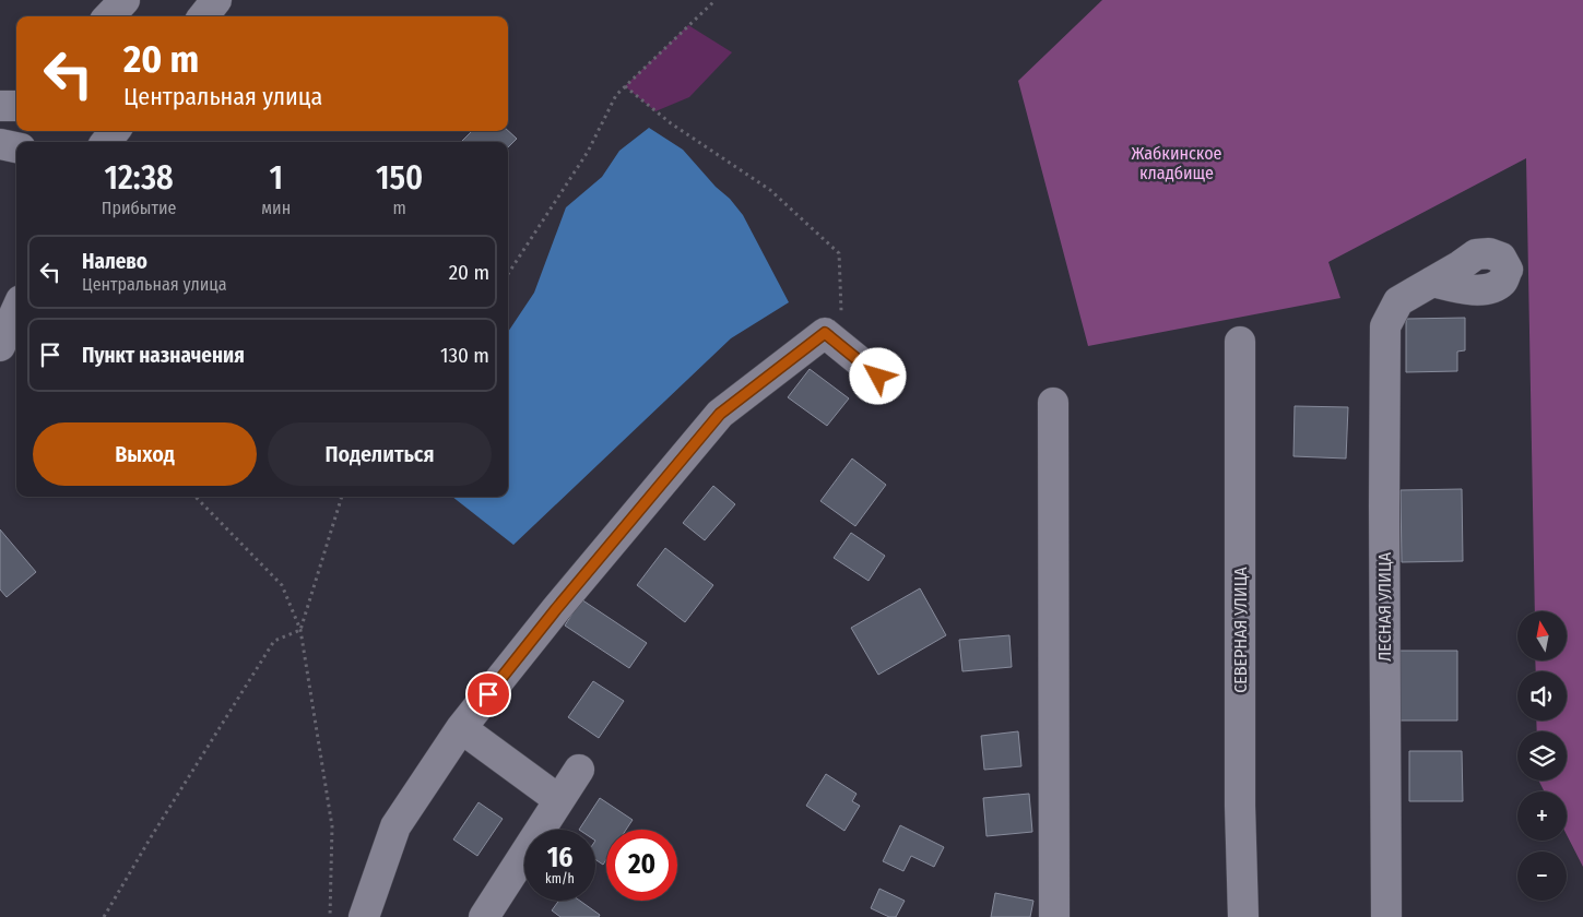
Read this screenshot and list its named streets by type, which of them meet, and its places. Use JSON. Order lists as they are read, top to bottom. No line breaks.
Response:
{"streets":{"street":["ЛЕСНАЯ УЛИЦА","СЕВЕРНАЯ УЛИЦА"]},"parks":["Жабкинское кладбище"],"north":"top","page":{"turn":["20 m","Центральная улица"],"eta":["12:38","Прибытие","1","мин","150","m"],"list":[{"name":"Налево","note":"Центральная улица","value":"20 m"},{"name":"Пункт назначения","value":"130 m"}],"buttons":["Выход","Поделиться"],"map_buttons":["+","−"],"speed":"16 km/h","limit":"20"}}
